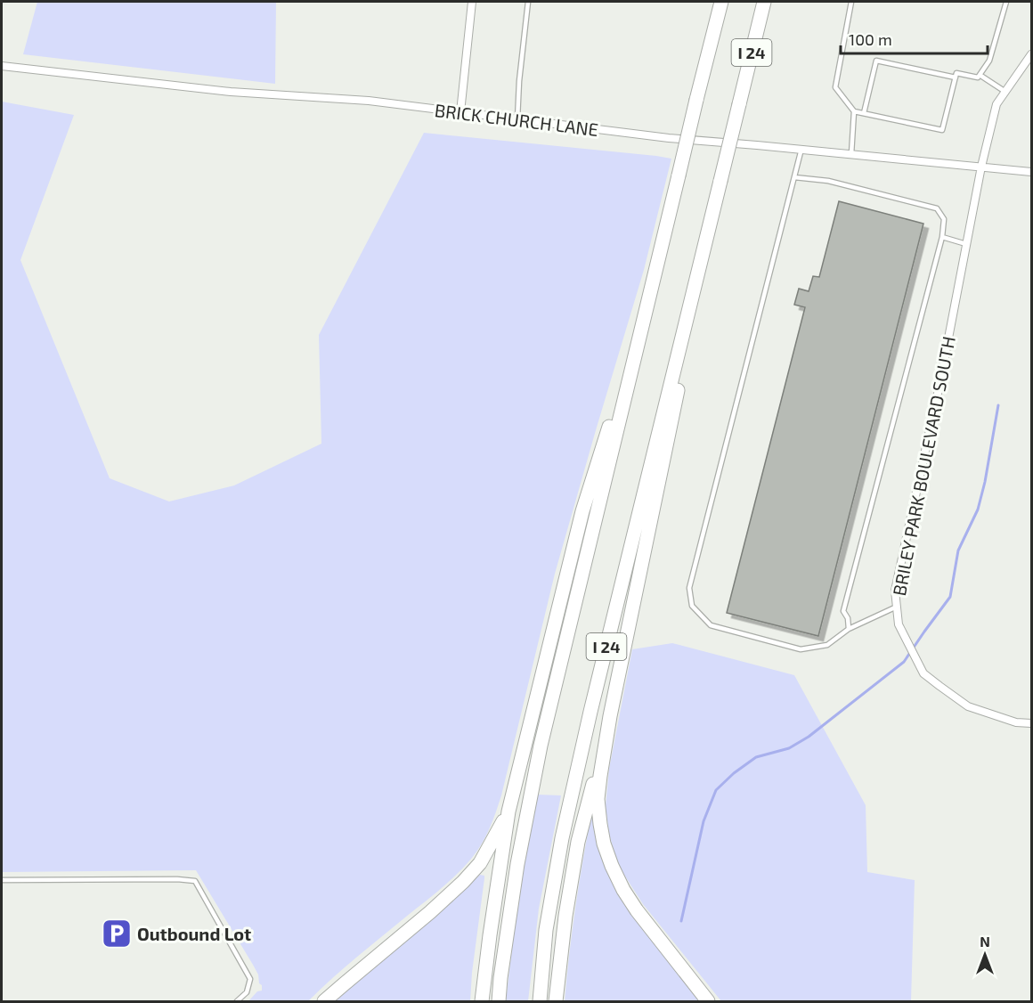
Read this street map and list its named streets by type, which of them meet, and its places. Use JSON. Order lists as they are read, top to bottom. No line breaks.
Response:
{"streets":{"highway":["I 24"],"street":["BRICK CHURCH LANE","BRILEY PARK BOULEVARD SOUTH"]},"crossings":[["BRICK CHURCH LANE","BRILEY PARK BOULEVARD SOUTH"]],"places":{"parking":["Outbound Lot"]},"scale_bar":"100 m","north":"top"}
